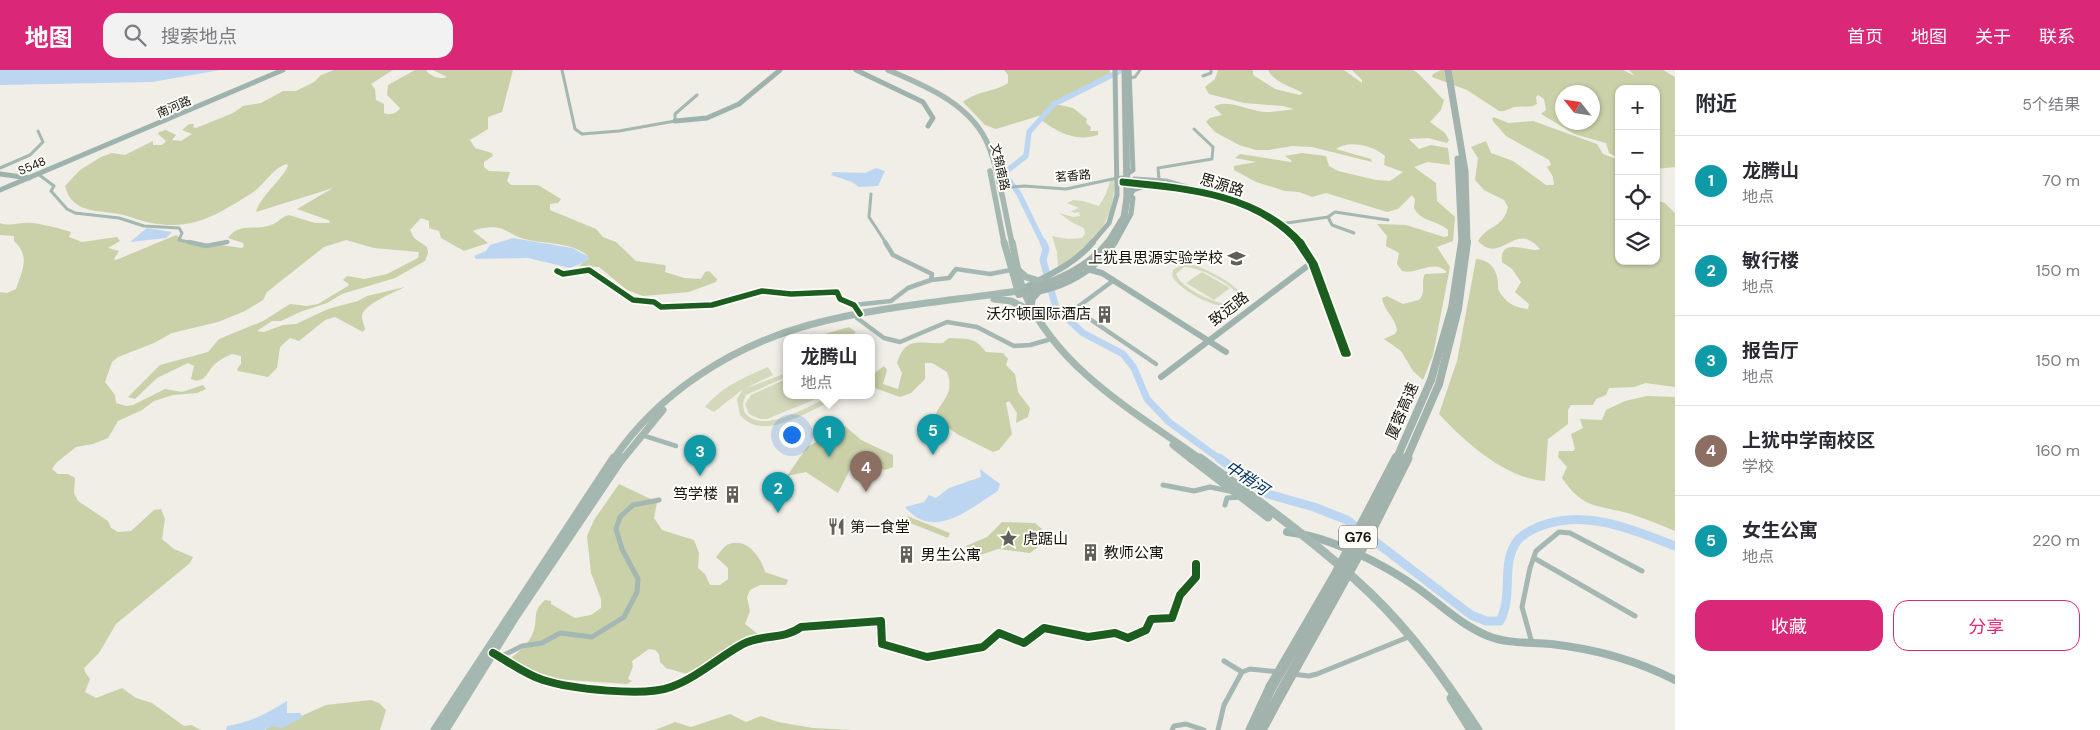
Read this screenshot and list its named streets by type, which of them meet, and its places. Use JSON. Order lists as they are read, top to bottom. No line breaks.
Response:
{"streets":{"highway":["厦蓉高速","G76"],"main road":["文锦南路"],"street":["南河路","S548","茗香路","思源路","致远路"]},"crossings":[["南河路","S548"],["文锦南路","茗香路"],["思源路","致远路"]],"water":["中稍河"],"places":{"school or university":["上犹县思源实验学校"],"building":["沃尔顿国际酒店","笃学楼","教师公寓","男生公寓"],"restaurant":["第一食堂"],"place":["虎踞山"]},"north":"top left","page":{"header":"地图","search":"搜索地点","nav":["首页","地图","关于","联系"],"heading":["附近","5个结果"],"map_buttons":["+","−"],"list":[{"mark":"1","name":"龙腾山","note":"地点","value":"70 m"},{"mark":"2","name":"敏行楼","note":"地点","value":"150 m"},{"mark":"3","name":"报告厅","note":"地点","value":"150 m"},{"mark":"4","name":"上犹中学南校区","note":"学校","value":"160 m"},{"mark":"5","name":"女生公寓","note":"地点","value":"220 m"}],"popup":["龙腾山","地点"],"pins":["5","1","3","4","2"],"buttons":["收藏","分享"]}}
